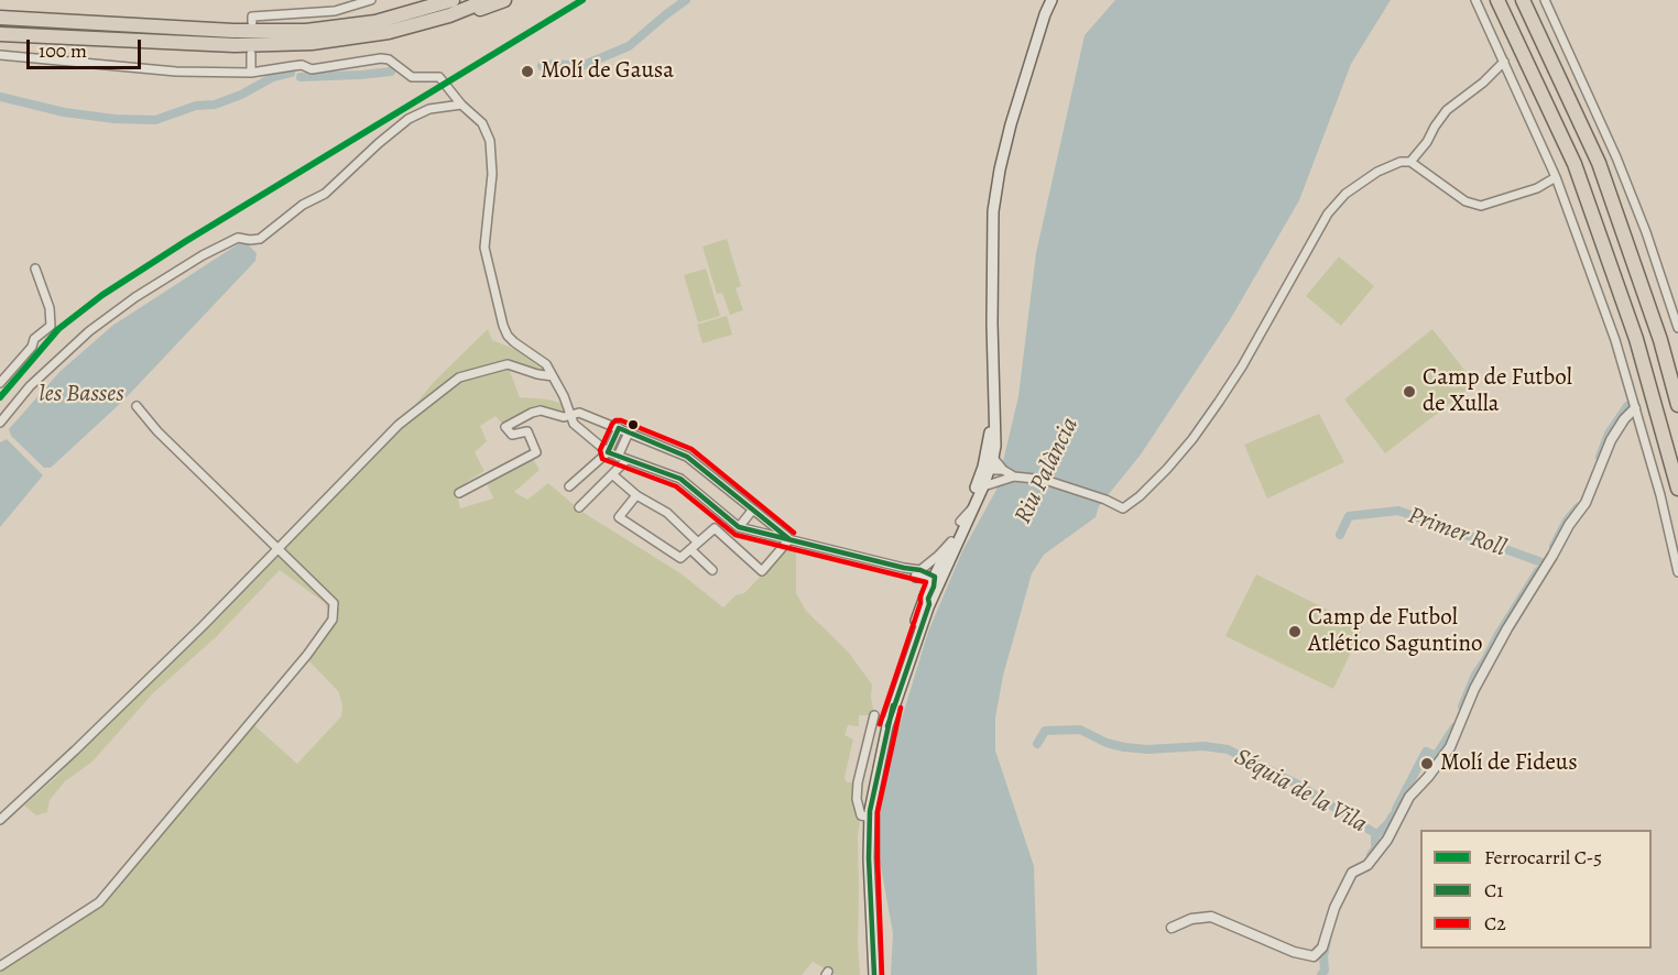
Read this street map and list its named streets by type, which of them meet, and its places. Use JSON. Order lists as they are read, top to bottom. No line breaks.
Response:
{"water":["les Basses","Riu Palància","Primer Roll","Séquia de la Vila"],"places":["Molí de Gausa","Camp de Futbol de Xulla","Camp de Futbol Atlético Saguntino","Molí de Fideus"],"lines":["rail line C-5","transit line C2","transit line C1"],"legend":["Ferrocarril C-5","C1","C2"],"scale_bar":"100 m"}
